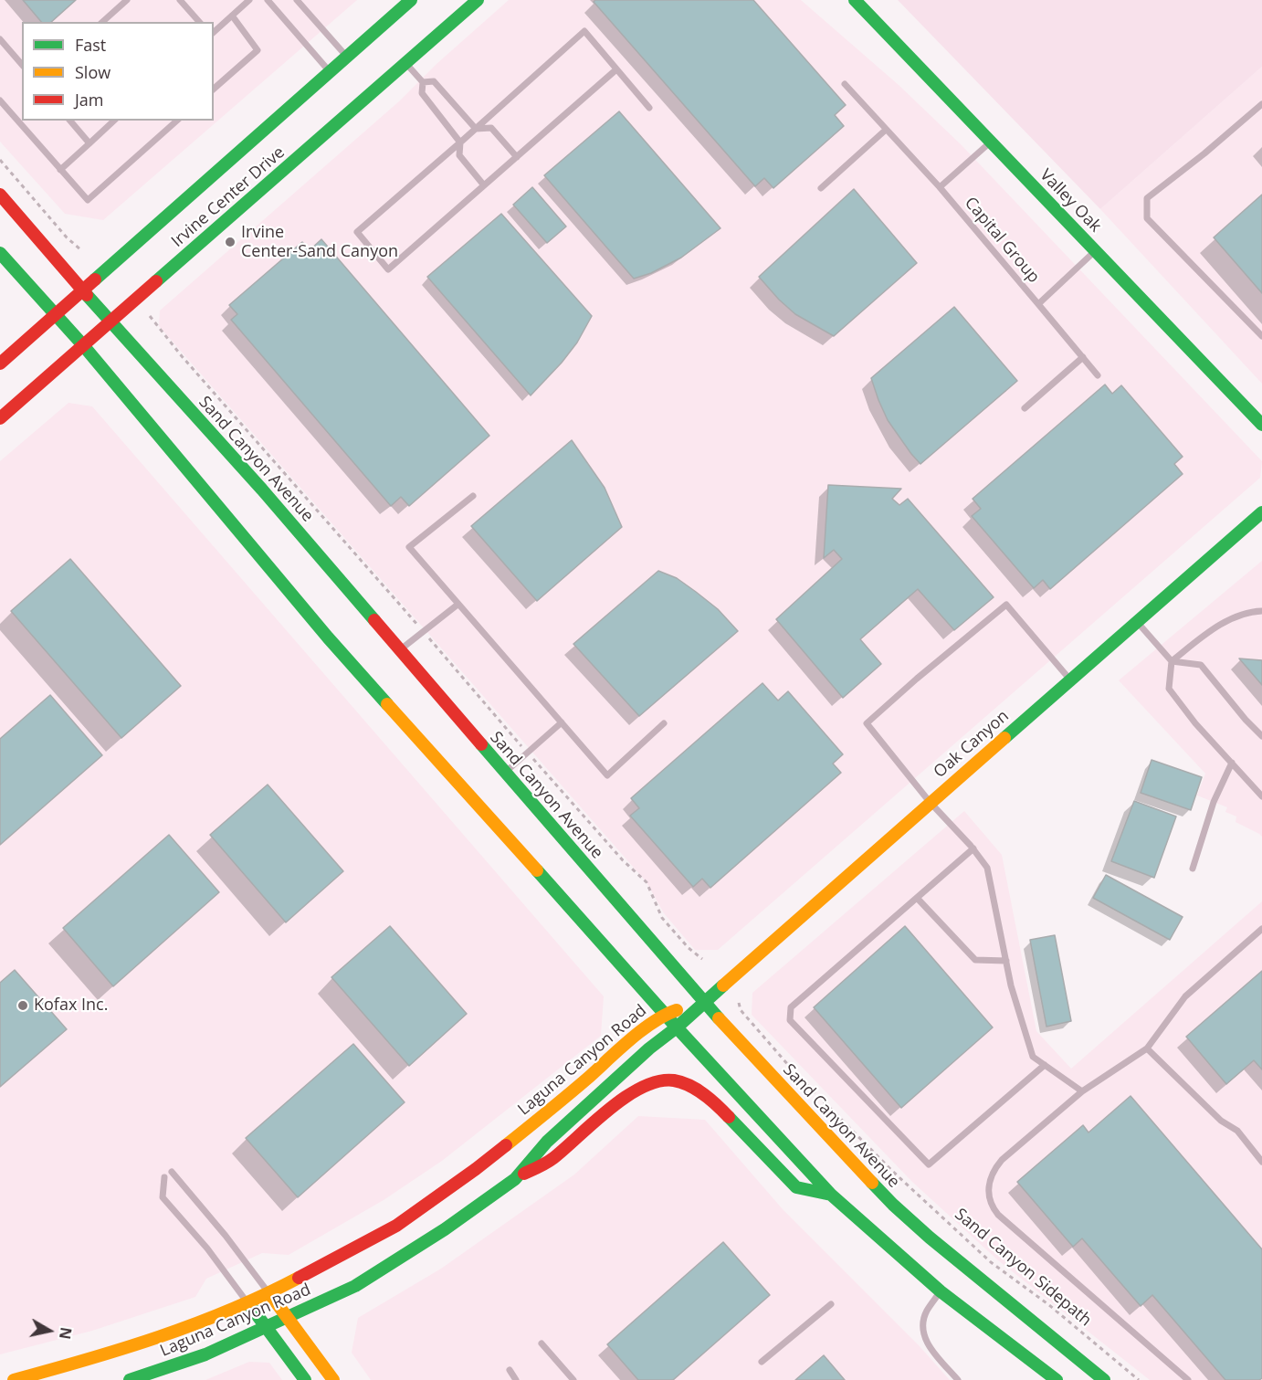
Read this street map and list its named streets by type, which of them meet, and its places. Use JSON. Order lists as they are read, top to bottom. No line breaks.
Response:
{"streets":{"main road":["Irvine Center Drive","Valley Oak","Sand Canyon Avenue","Oak Canyon","Laguna Canyon Road"],"lane":["Capital Group"],"path":["Sand Canyon Sidepath"]},"crossings":[["Irvine Center Drive","Sand Canyon Avenue"],["Valley Oak","Capital Group"],["Sand Canyon Avenue","Oak Canyon"],["Sand Canyon Avenue","Laguna Canyon Road"],["Oak Canyon","Laguna Canyon Road"]],"places":["Irvine Center-Sand Canyon","Kofax Inc."],"legend":["Fast","Slow","Jam"],"north":"right"}
